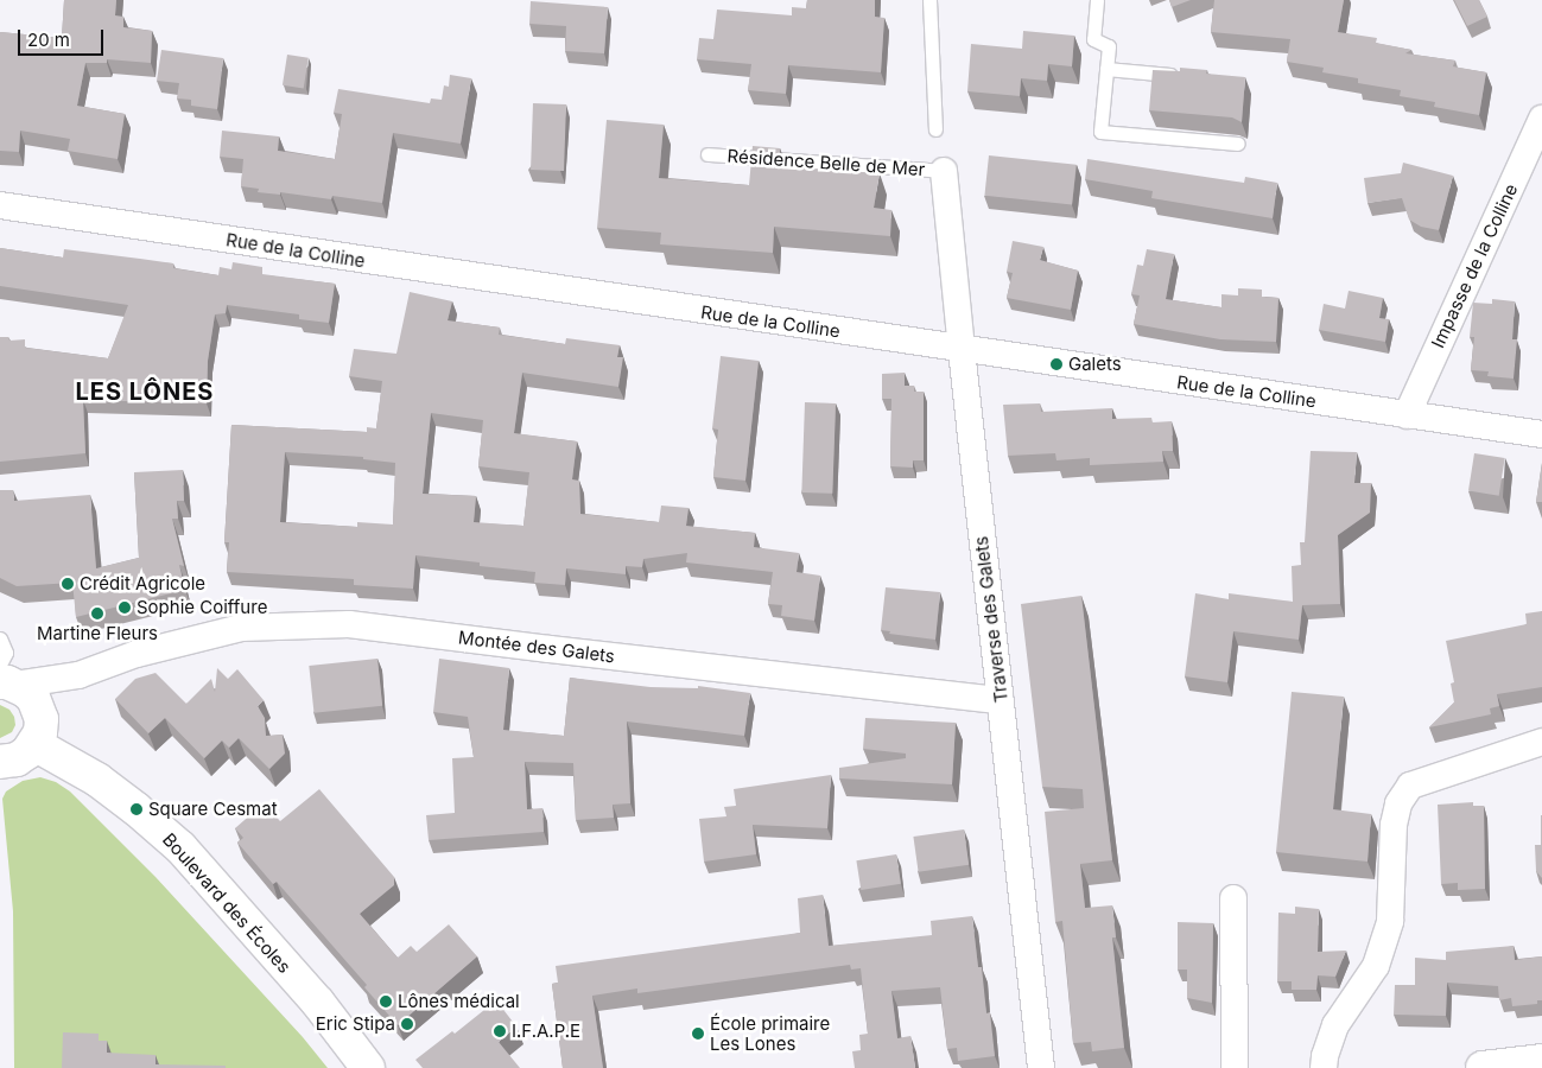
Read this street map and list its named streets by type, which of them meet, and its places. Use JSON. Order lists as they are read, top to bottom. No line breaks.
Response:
{"streets":{"main road":["Boulevard des Écoles"],"street":["Rue de la Colline","Impasse de la Colline","Traverse des Galets","Montée des Galets"],"lane":["Résidence Belle de Mer"]},"crossings":[["Résidence Belle de Mer","Traverse des Galets"],["Rue de la Colline","Impasse de la Colline"],["Rue de la Colline","Traverse des Galets"],["Traverse des Galets","Montée des Galets"],["Montée des Galets","Boulevard des Écoles"]],"districts":["LES LÔNES"],"places":["Galets","Crédit Agricole","Sophie Coiffure","Martine Fleurs","Square Cesmat","Lônes médical","Eric Stipa","I.F.A.P.E","École primaire Les Lones"],"scale_bar":"20 m"}
